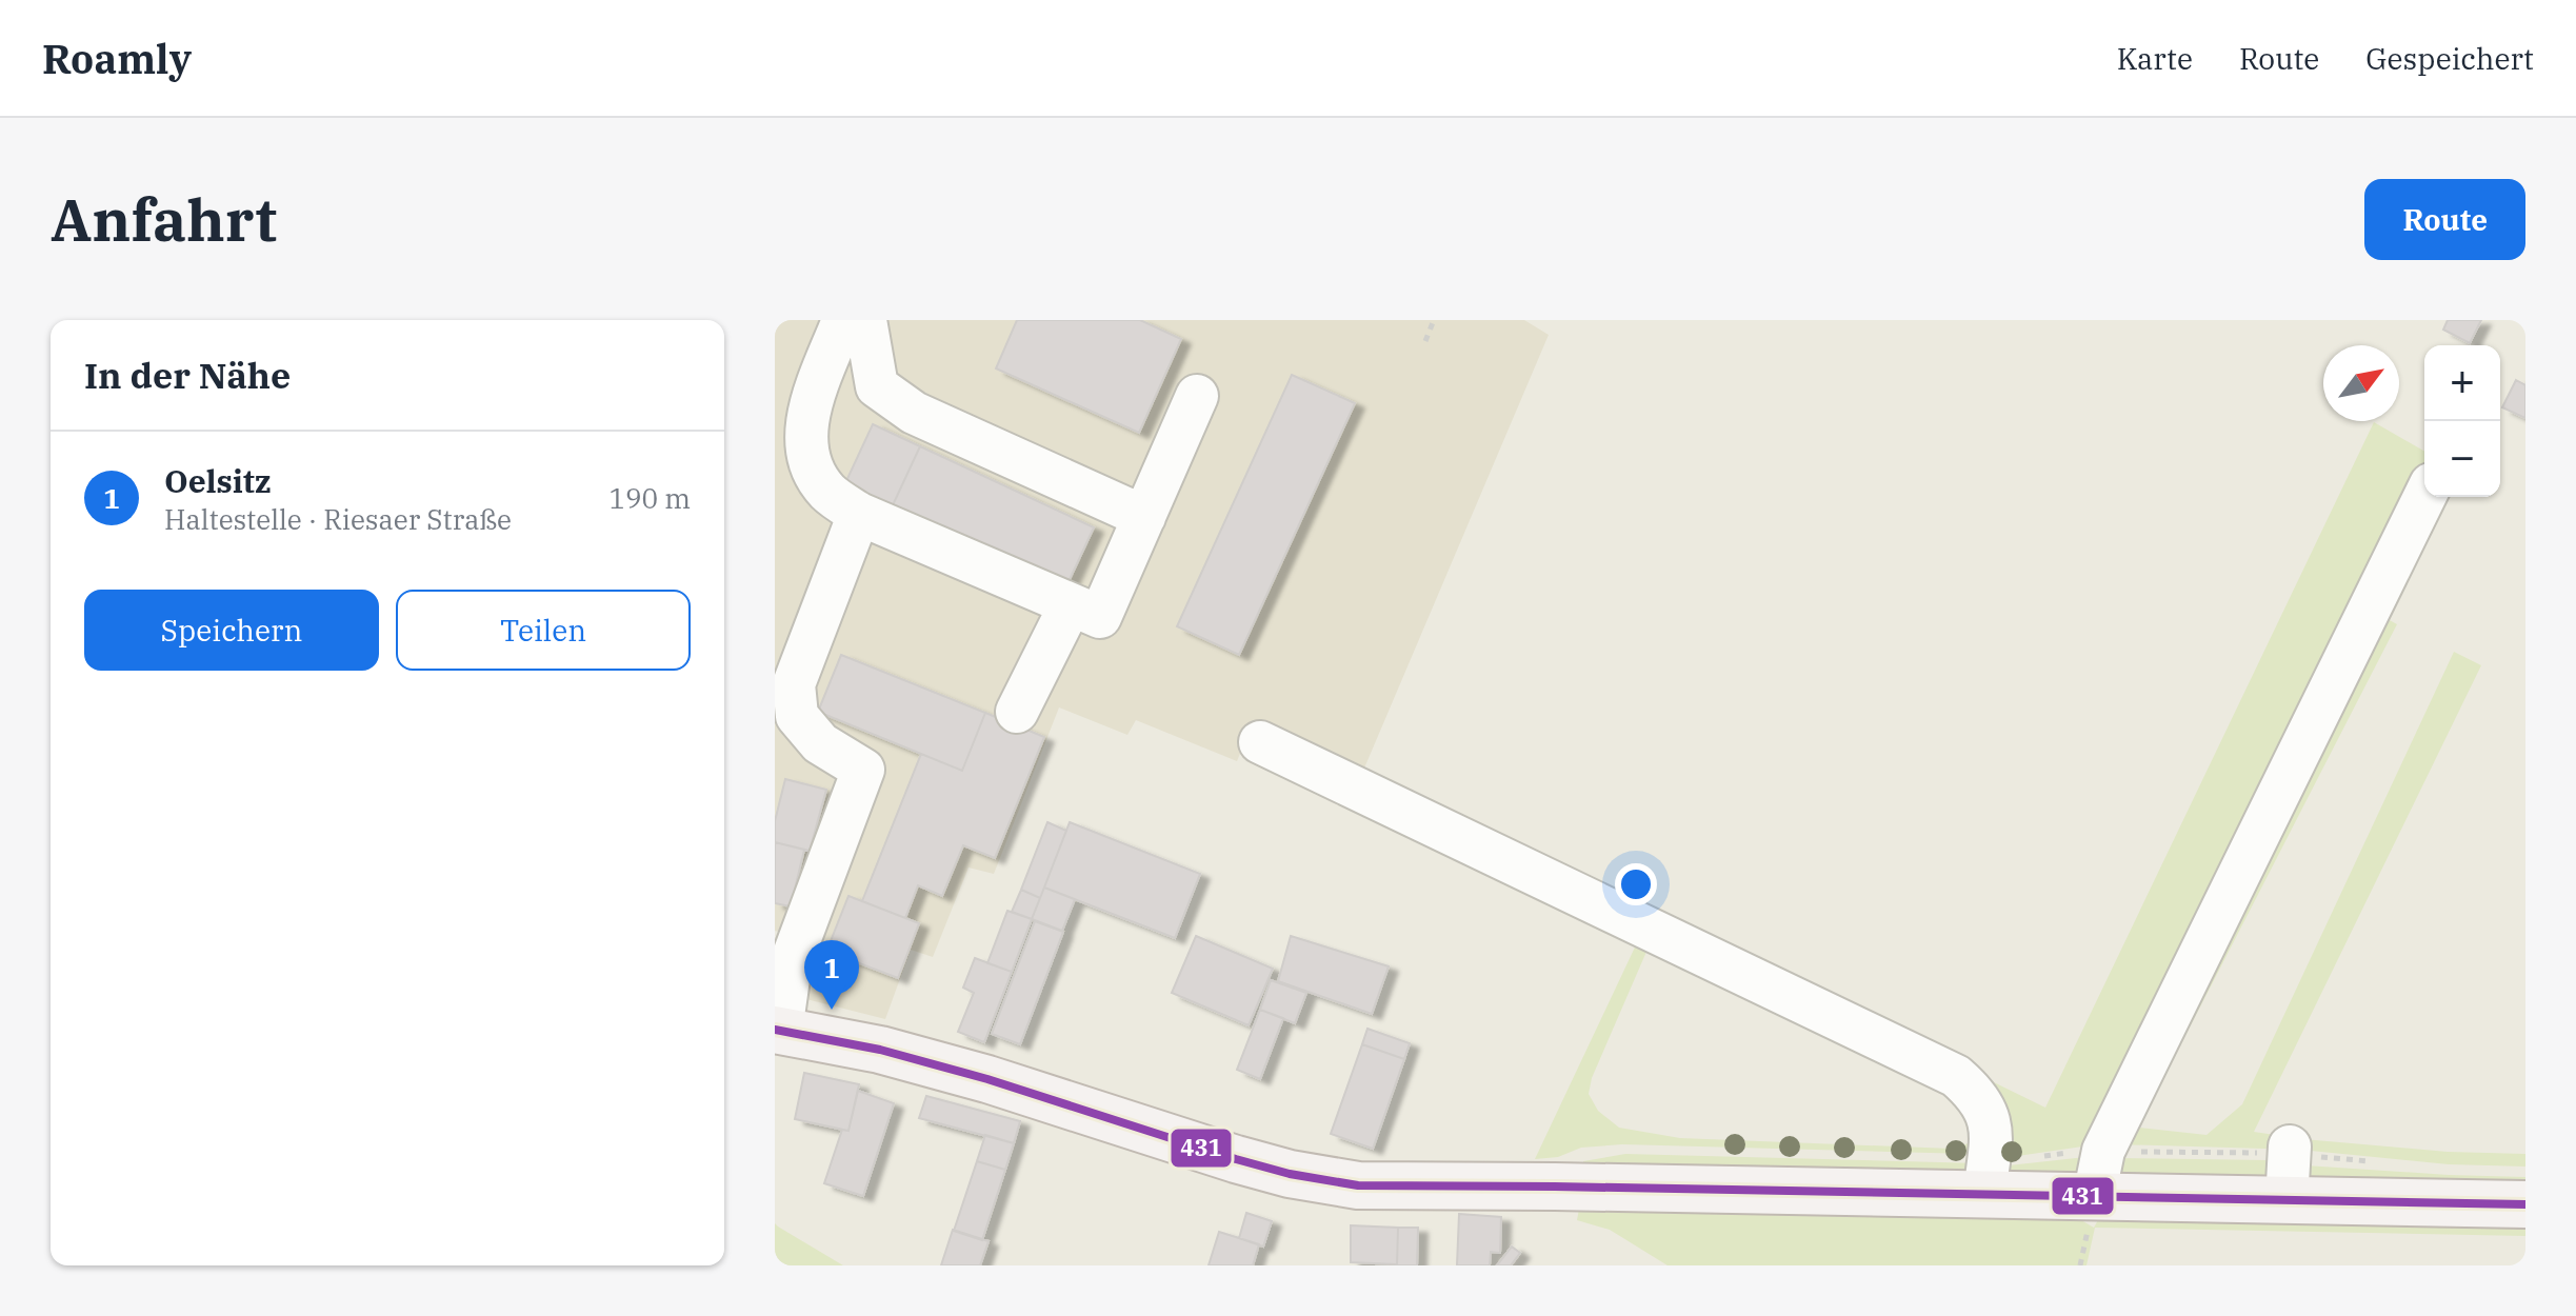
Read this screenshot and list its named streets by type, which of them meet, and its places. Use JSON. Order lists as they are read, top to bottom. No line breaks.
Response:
{"lines":["transit line 431"],"north":"top right","page":{"header":"Roamly","nav":["Karte","Route","Gespeichert"],"buttons":["Route",["Speichern","Teilen"]],"title":"Anfahrt","heading":"In der Nähe","map_buttons":["+","−"],"list":[{"mark":"1","name":"Oelsitz","note":"Haltestelle · Riesaer Straße","value":"190 m"}],"pins":"1"}}
